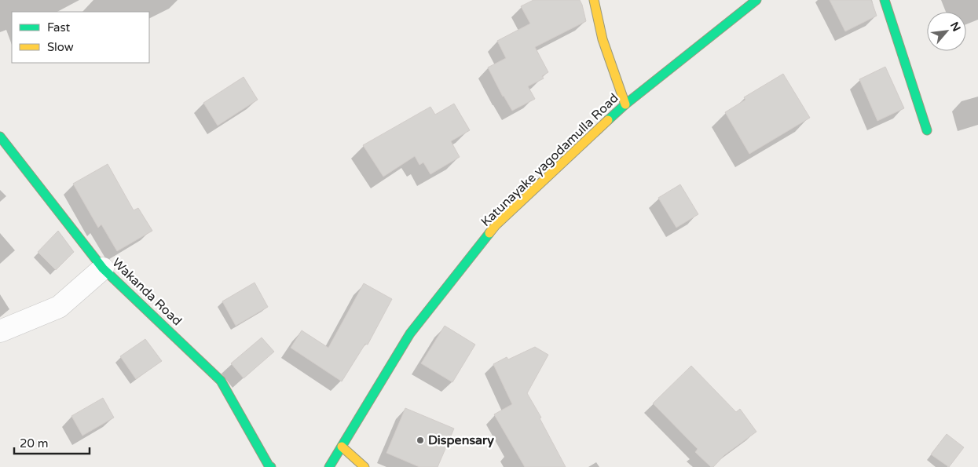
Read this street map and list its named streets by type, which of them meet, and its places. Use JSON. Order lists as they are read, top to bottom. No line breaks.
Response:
{"streets":{"street":["Katunayake yagodamulla Road","Wakanda Road"]},"places":["Dispensary"],"legend":["Fast","Slow"],"scale_bar":"20 m","north":"top right"}
